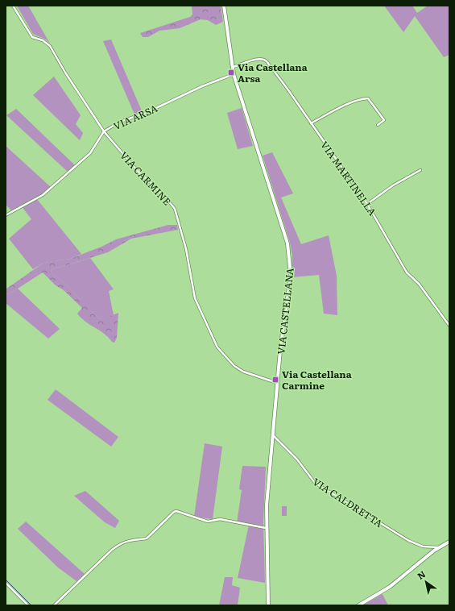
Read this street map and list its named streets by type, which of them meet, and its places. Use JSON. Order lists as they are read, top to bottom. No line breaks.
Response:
{"streets":{"main road":["VIA CASTELLANA"],"street":["VIA ARSA","VIA CARMINE","VIA MARTINELLA","VIA CALDRETTA"]},"crossings":[["VIA ARSA","VIA CARMINE"],["VIA ARSA","VIA CASTELLANA"],["VIA CARMINE","VIA CASTELLANA"],["VIA MARTINELLA","VIA CASTELLANA"],["VIA CASTELLANA","VIA CALDRETTA"]],"places":{"transit":["Via Castellana Arsa","Via Castellana Carmine"]},"north":"top left"}
